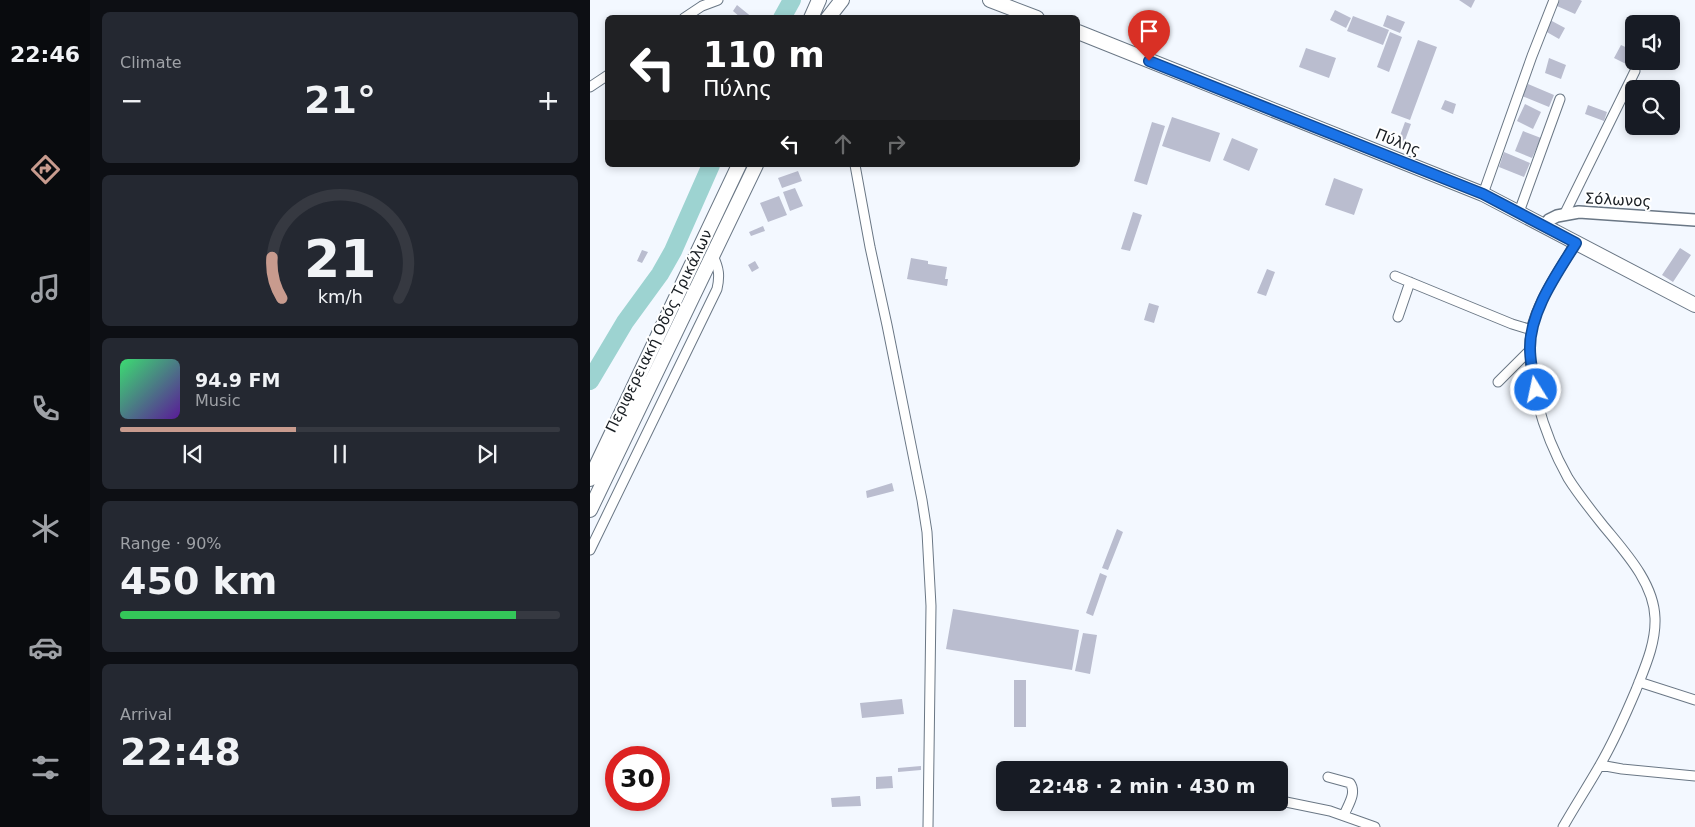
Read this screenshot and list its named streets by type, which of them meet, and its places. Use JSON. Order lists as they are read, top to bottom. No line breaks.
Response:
{"streets":{"main road":["Πύλης","Περιφερειακή Οδός Τρικάλων"],"street":["Σόλωνος"]},"crossings":[["Πύλης","Σόλωνος"]],"page":{"tabs":"22:46","tile":["Climate",["Range · 90%","450 km"],["Arrival","22:48"]],"turn":["110 m","Πύλης"],"heat":["−","21°","+"],"song":["94.9 FM","Music"],"limit":"30","trip":"22:48 · 2 min · 430 m","gauge":["21","km/h"]}}
